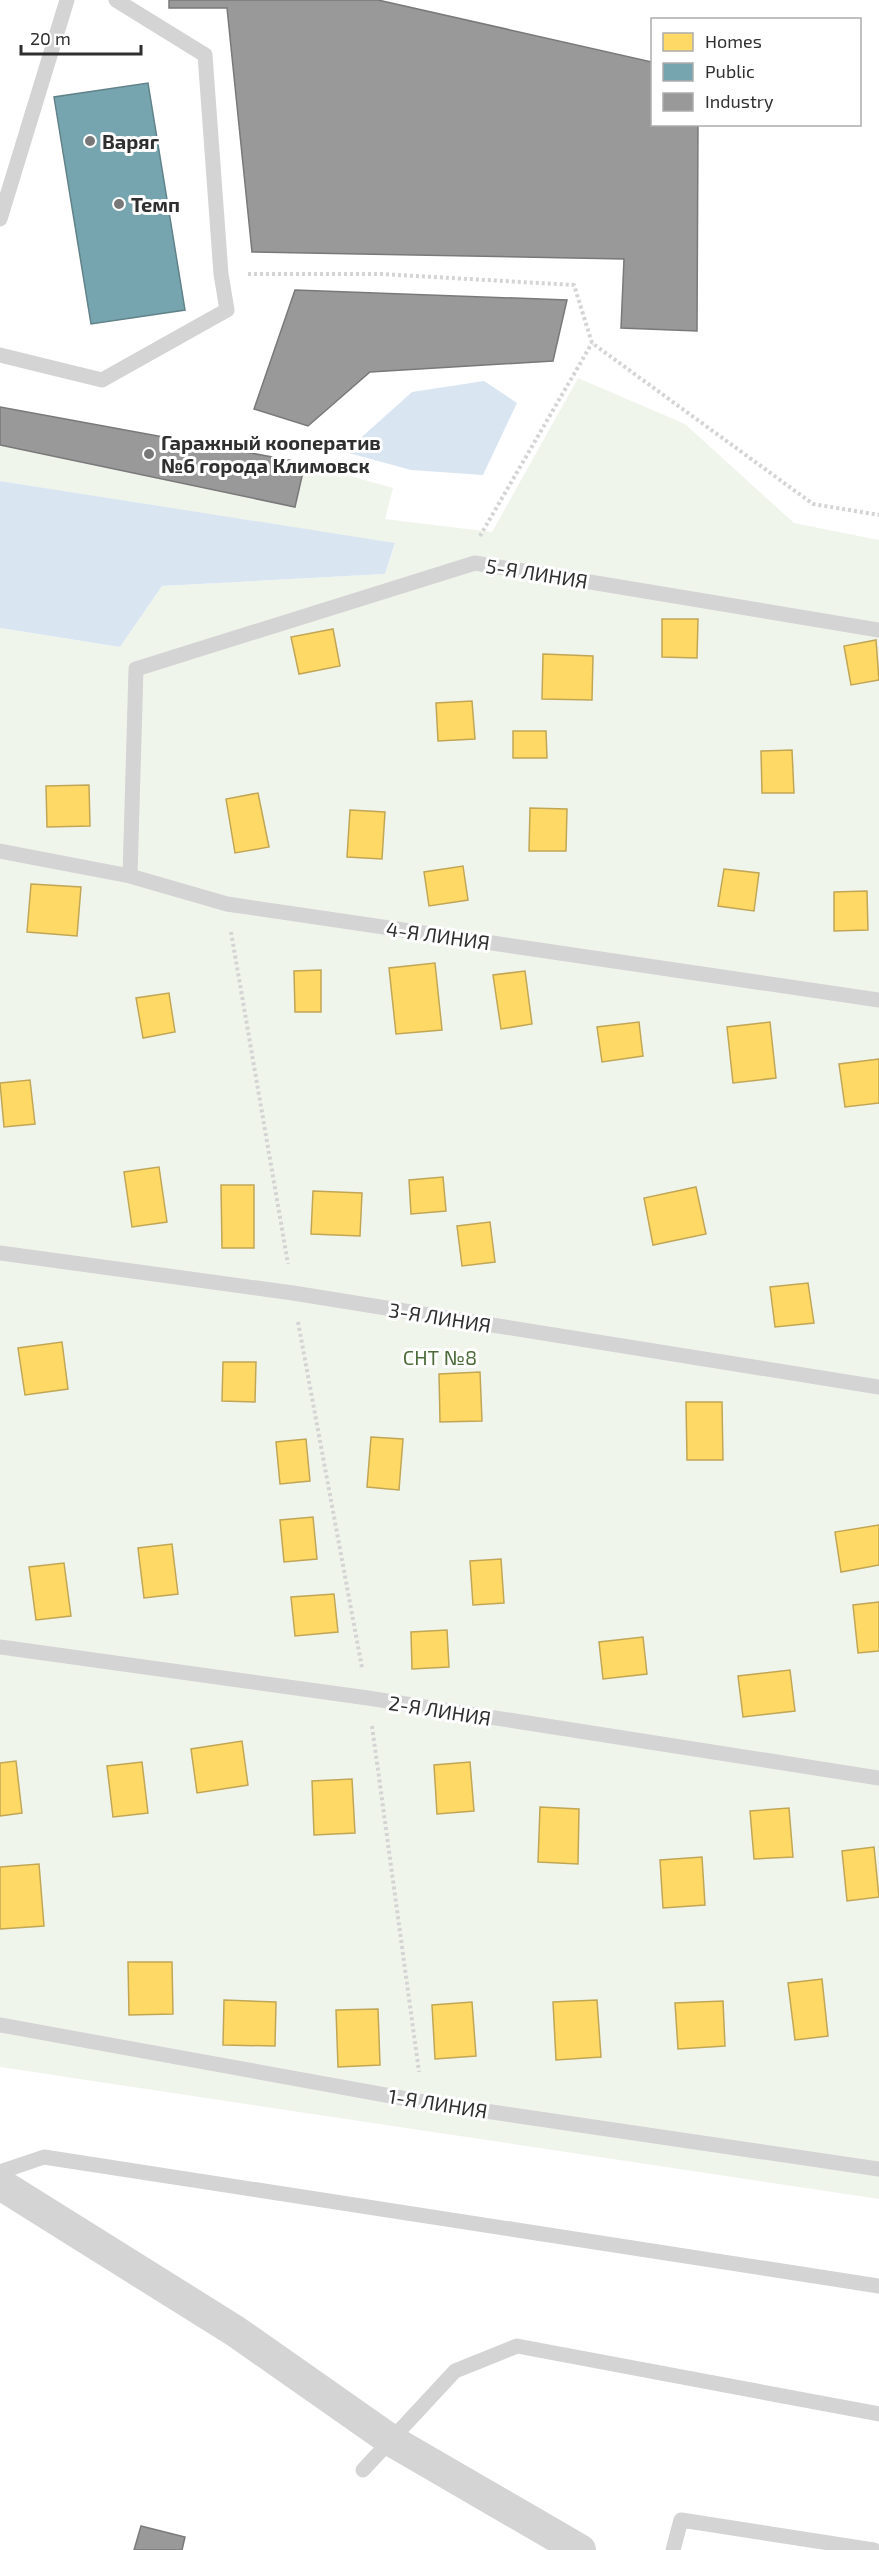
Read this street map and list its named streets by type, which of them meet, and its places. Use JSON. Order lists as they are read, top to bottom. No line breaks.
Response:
{"streets":{"lane":["5-Я ЛИНИЯ","4-Я ЛИНИЯ","3-Я ЛИНИЯ","2-Я ЛИНИЯ","1-Я ЛИНИЯ"]},"crossings":[["5-Я ЛИНИЯ","4-Я ЛИНИЯ"]],"parks":["СНТ №8"],"places":["Варяг","Темп","Гаражный кооператив №6 города Климовск"],"legend":["Homes","Public","Industry"],"scale_bar":"20 m"}
